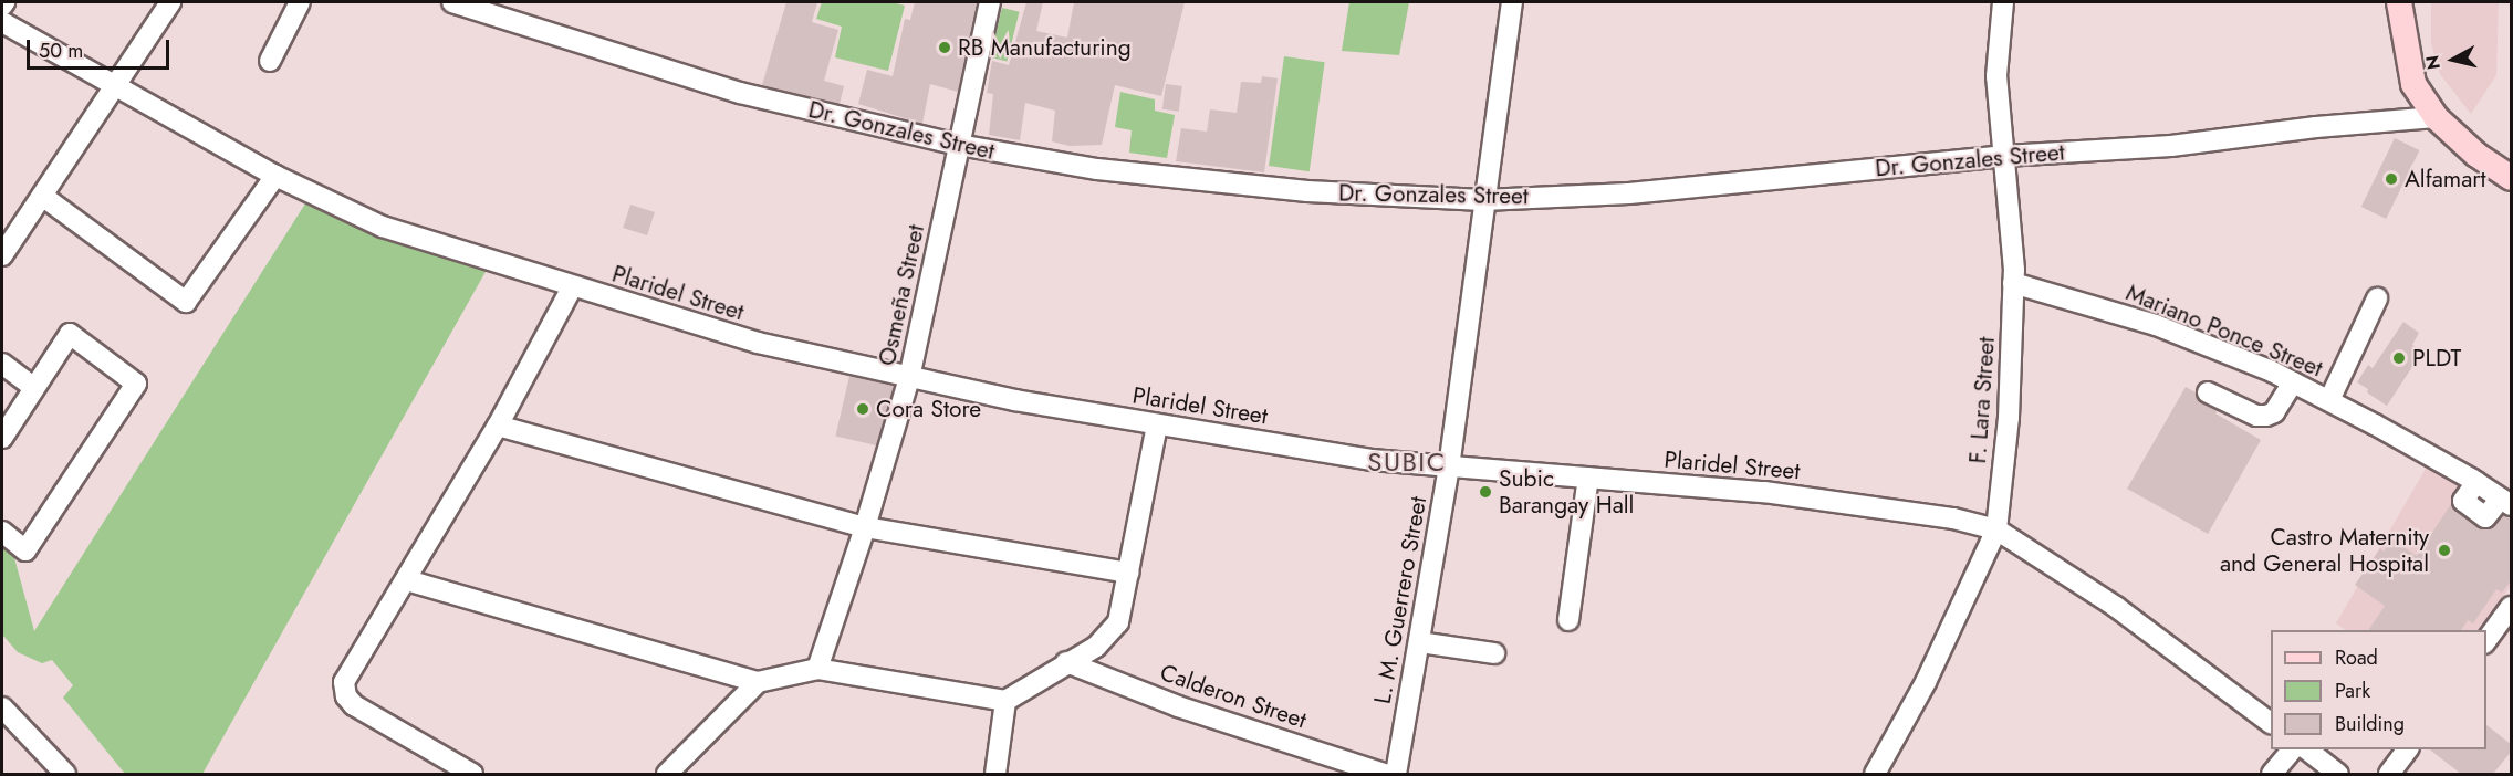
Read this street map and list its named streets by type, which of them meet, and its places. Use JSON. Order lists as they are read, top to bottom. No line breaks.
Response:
{"streets":{"street":["Dr. Gonzales Street","Plaridel Street","Osmeña Street","Mariano Ponce Street","F. Lara Street","L. M. Guerrero Street","Calderon Street"]},"crossings":[["Dr. Gonzales Street","Osmeña Street"],["Dr. Gonzales Street","F. Lara Street"],["Dr. Gonzales Street","L. M. Guerrero Street"],["Plaridel Street","Osmeña Street"],["Plaridel Street","F. Lara Street"],["Plaridel Street","L. M. Guerrero Street"],["Mariano Ponce Street","F. Lara Street"]],"districts":["SUBIC"],"places":["RB Manufacturing","Alfamart","PLDT","Cora Store","Subic Barangay Hall","Castro Maternity and General Hospital"],"legend":["Road","Park","Building"],"scale_bar":"50 m","north":"left"}
